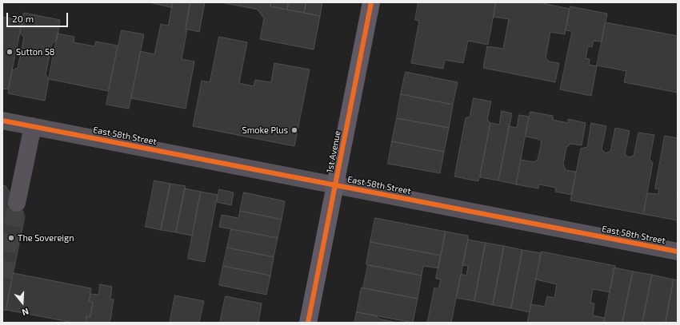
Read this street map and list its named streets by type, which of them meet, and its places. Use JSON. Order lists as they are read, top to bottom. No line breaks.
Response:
{"streets":{"main road":["1st Avenue"],"street":["East 58th Street"]},"crossings":[["East 58th Street","1st Avenue"]],"places":["Sutton 58","Smoke Plus","The Sovereign"],"scale_bar":"20 m","north":"bottom"}
